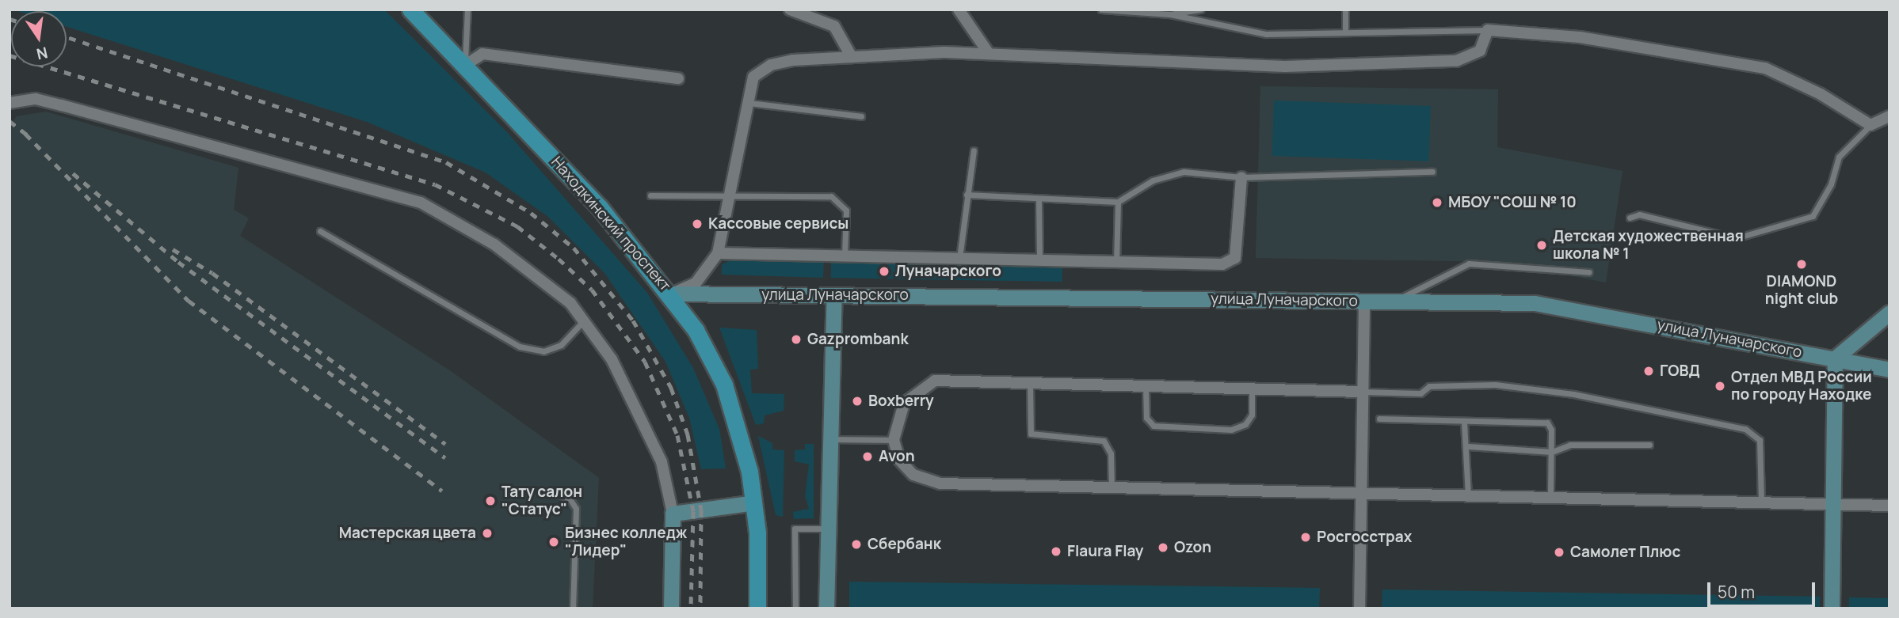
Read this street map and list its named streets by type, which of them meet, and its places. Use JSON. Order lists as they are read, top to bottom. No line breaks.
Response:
{"streets":{"main road":["Находкинский проспект","улица Луначарского"]},"crossings":[["Находкинский проспект","улица Луначарского"]],"places":["МБОУ \"СОШ № 10","Кассовые сервисы","Детская художественная школа № 1","DIAMOND night club","Луначарского","Gazprombank","ГОВД","Отдел МВД России по городу Находке","Boxberry","Avon","Тату салон \"Статус\"","Мастерская цвета","Росгосстрах","Бизнес колледж \"Лидер\"","Сбербанк","Ozon","Flaura Flay","Самолет Плюс"],"scale_bar":"50 m","north":"bottom"}
